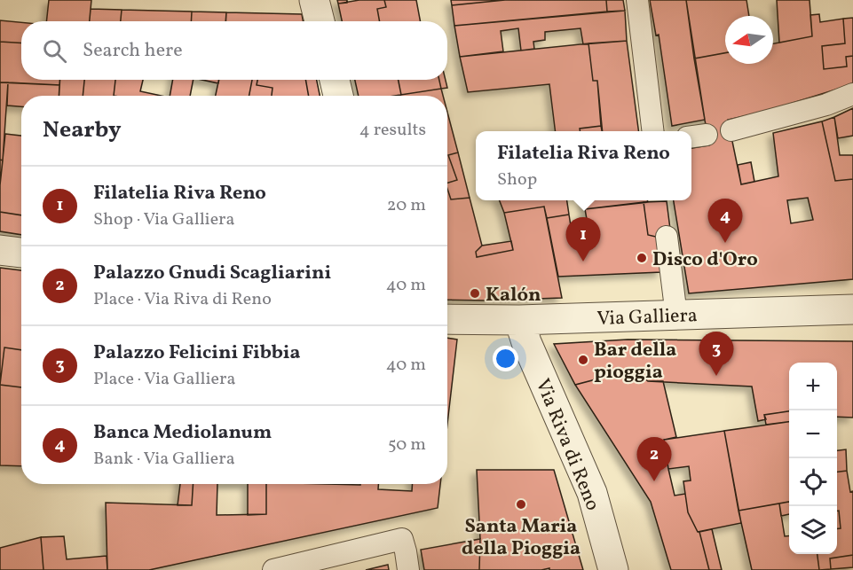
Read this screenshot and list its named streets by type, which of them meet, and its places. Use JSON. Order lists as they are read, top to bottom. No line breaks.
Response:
{"streets":{"street":["Via Galliera","Via Riva di Reno"]},"crossings":[["Via Galliera","Via Riva di Reno"]],"places":["Disco d'Oro","Kalón","Bar della pioggia","Santa Maria della Pioggia"],"north":"left","page":{"search":"Search here","heading":["Nearby","4 results"],"popup":["Filatelia Riva Reno","Shop"],"list":[{"mark":"1","name":"Filatelia Riva Reno","note":"Shop · Via Galliera","value":"20 m"},{"mark":"2","name":"Palazzo Gnudi Scagliarini","note":"Place · Via Riva di Reno","value":"40 m"},{"mark":"3","name":"Palazzo Felicini Fibbia","note":"Place · Via Galliera","value":"40 m"},{"mark":"4","name":"Banca Mediolanum","note":"Bank · Via Galliera","value":"50 m"}],"pins":["4","1","3","2"],"map_buttons":["+","−"]}}
